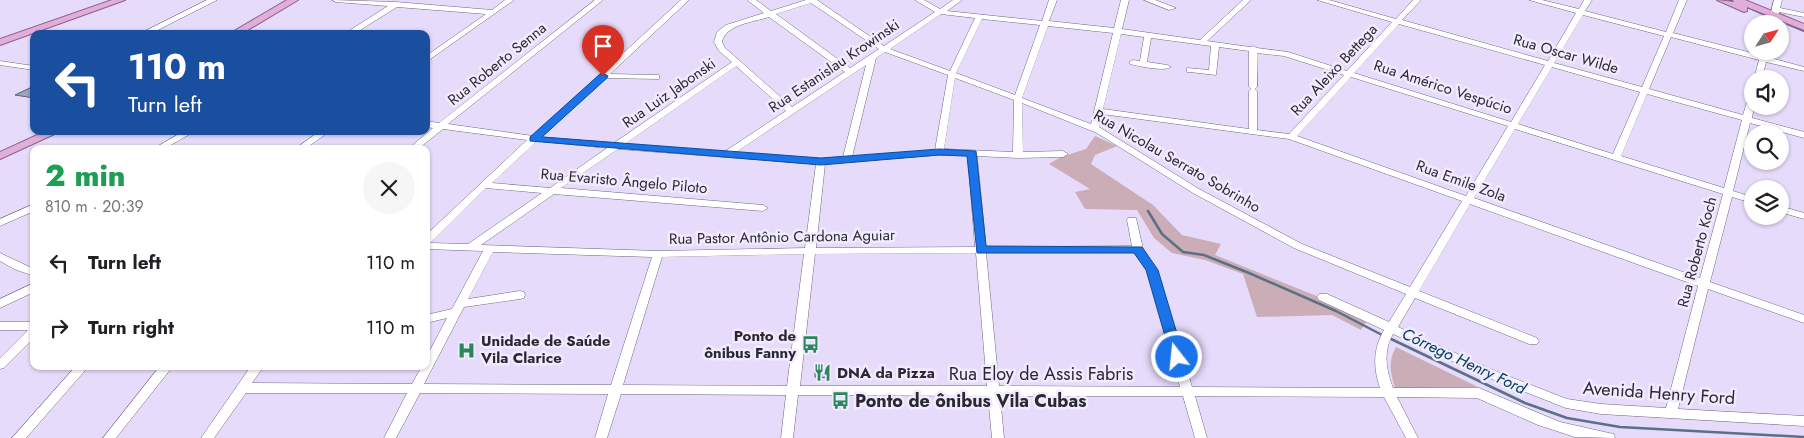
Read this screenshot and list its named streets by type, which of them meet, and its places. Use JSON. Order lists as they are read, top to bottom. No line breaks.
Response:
{"streets":{"street":["Rua Oscar Wilde","Rua Roberto Senna","Rua Estanislau Krowinski","Rua Aleixo Bettega","Rua Américo Vespúcio","Rua Luiz Jabonski","Rua Nicolau Serrato Sobrinho","Rua Evaristo Ângelo Piloto","Rua Emile Zola","Rua Pastor Antônio Cardona Aguiar","Rua Roberto Koch","Rua Eloy de Assis Fabris","Avenida Henry Ford"]},"crossings":[["Rua Oscar Wilde","Rua Aleixo Bettega"],["Rua Oscar Wilde","Rua Roberto Koch"],["Rua Estanislau Krowinski","Rua Américo Vespúcio"],["Rua Estanislau Krowinski","Rua Nicolau Serrato Sobrinho"],["Rua Aleixo Bettega","Rua Américo Vespúcio"],["Rua Aleixo Bettega","Rua Emile Zola"],["Rua Américo Vespúcio","Rua Roberto Koch"],["Rua Luiz Jabonski","Rua Evaristo Ângelo Piloto"],["Rua Luiz Jabonski","Rua Pastor Antônio Cardona Aguiar"],["Rua Emile Zola","Rua Roberto Koch"],["Rua Roberto Koch","Avenida Henry Ford"]],"water":["Córrego Henry Ford"],"places":{"bus stop":["Ponto de ônibus Fanny","Ponto de ônibus Vila Cubas"],"hospital":["Unidade de Saúde Vila Clarice"],"restaurant":["DNA da Pizza"]},"north":"top right","page":{"turn":["110 m","Turn left"],"heading":["2 min","810 m · 20:39"],"list":[{"name":"Turn left","value":"110 m"},{"name":"Turn right","value":"110 m"}]}}
